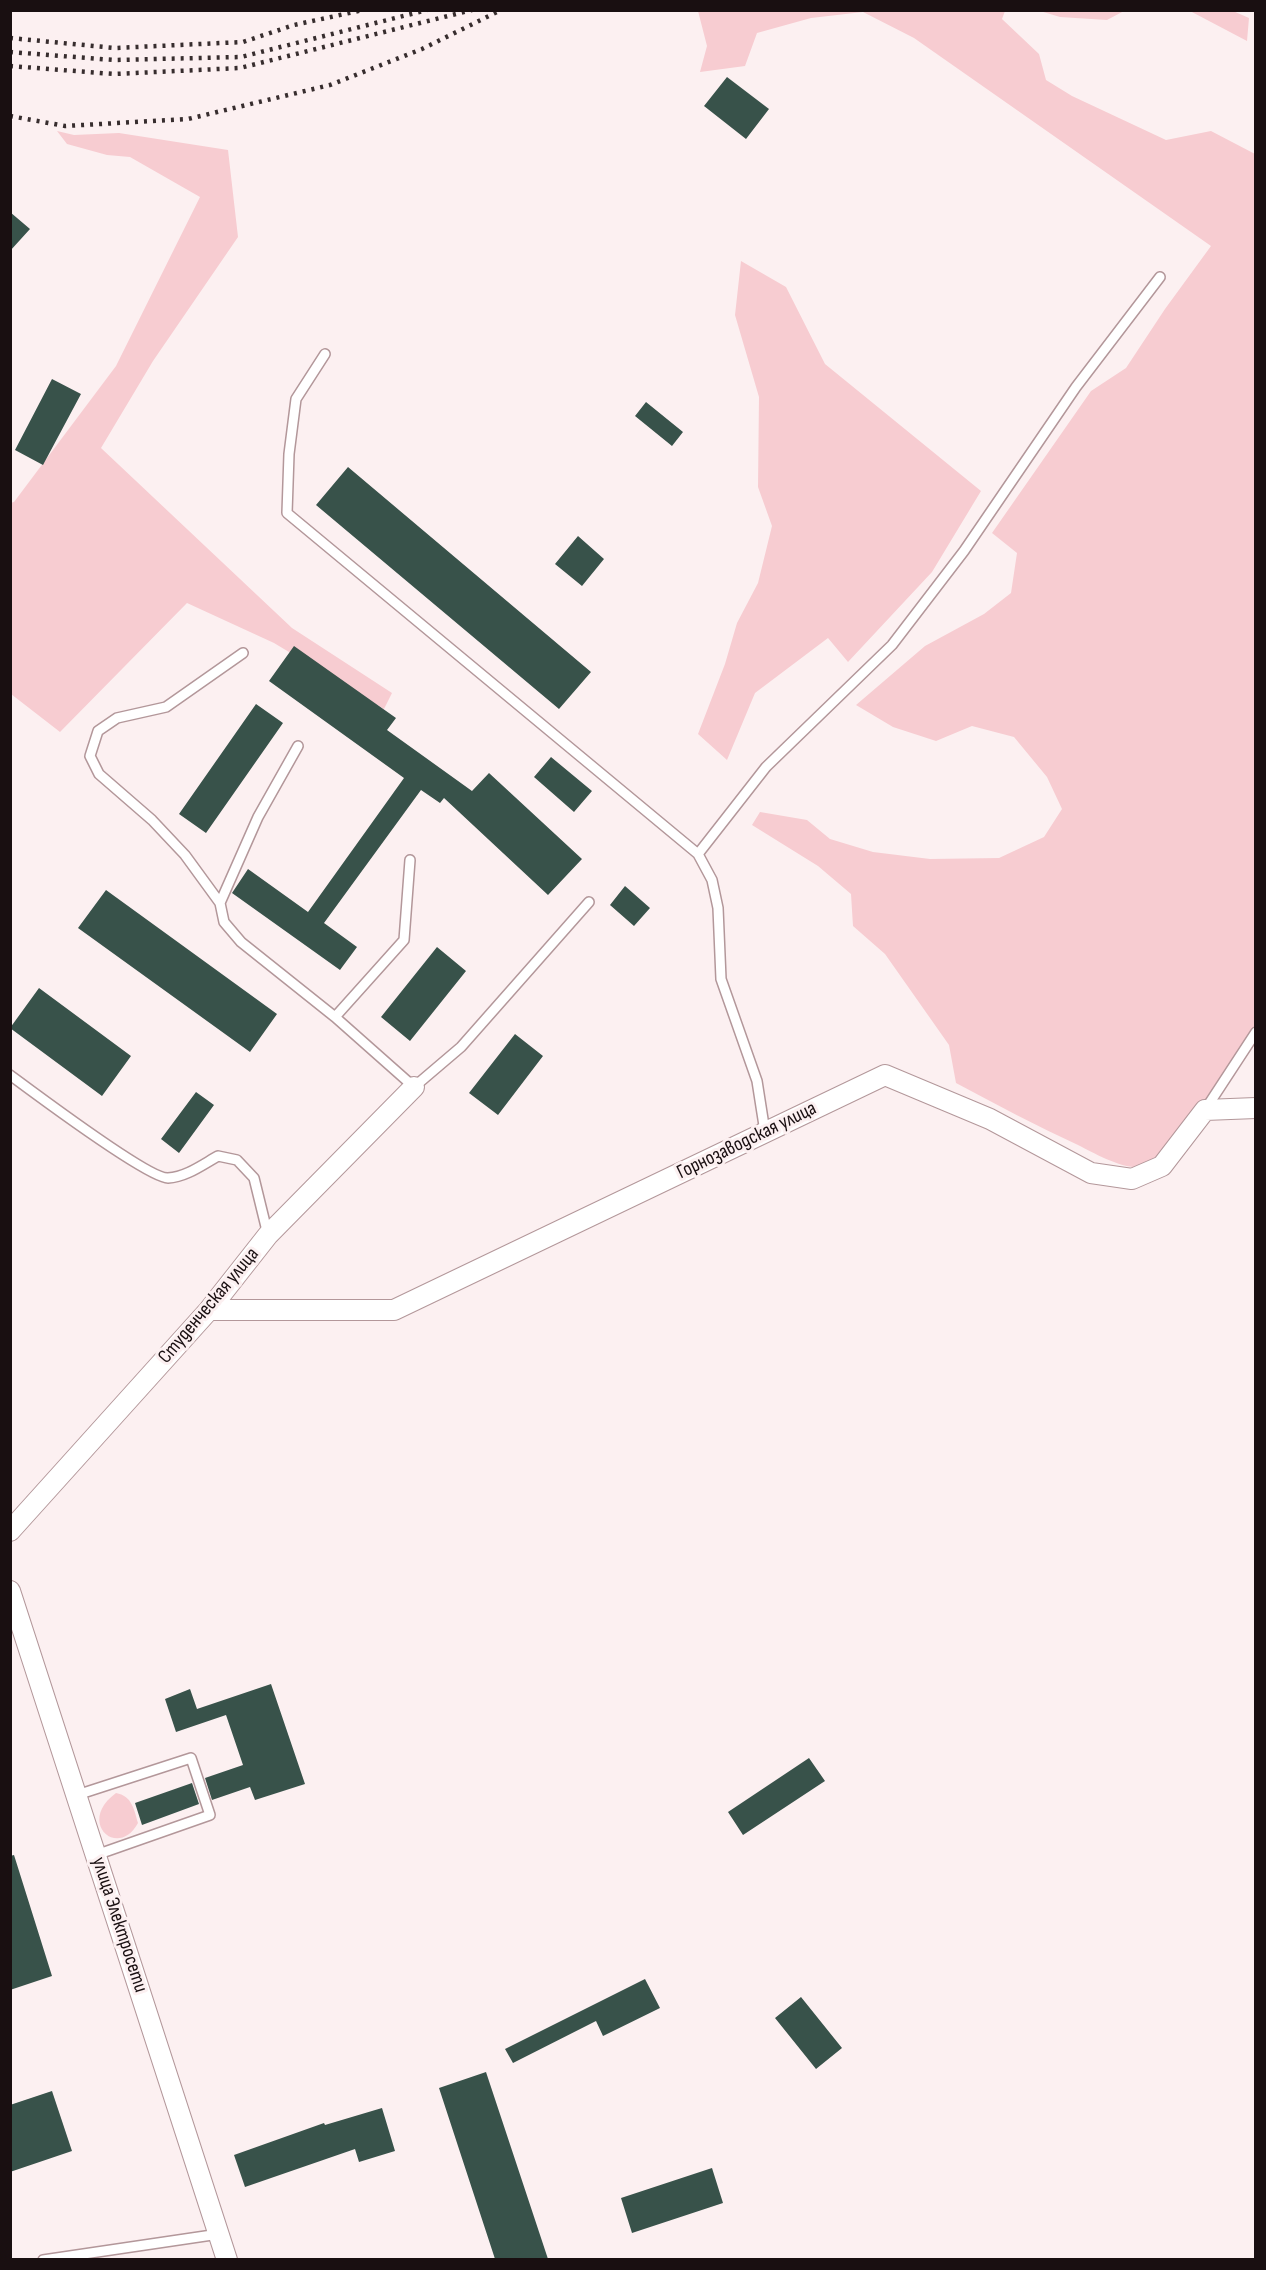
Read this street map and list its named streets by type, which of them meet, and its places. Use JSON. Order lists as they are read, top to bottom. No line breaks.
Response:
{"streets":{"street":["Горнозаводская улица","Студенческая улица","улица Электросети"]},"crossings":[["Горнозаводская улица","Студенческая улица"]]}
